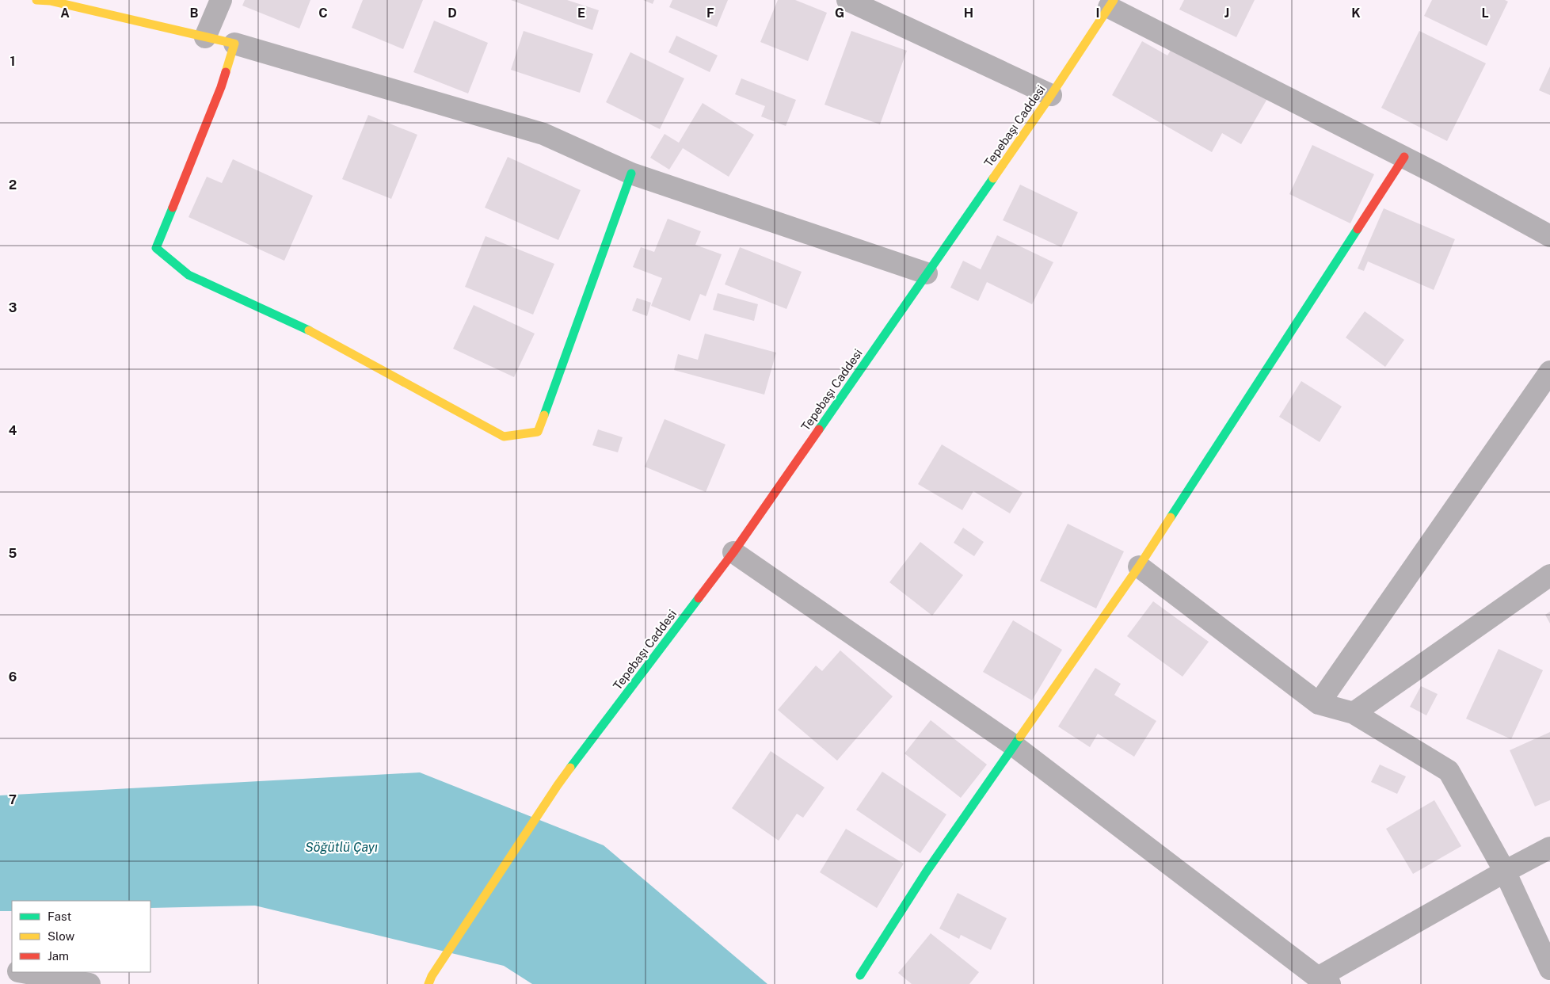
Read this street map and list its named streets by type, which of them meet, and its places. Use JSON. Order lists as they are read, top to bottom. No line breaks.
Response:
{"streets":{"street":["Tepebaşı Caddesi"]},"water":["Söğütlü Çayı"],"legend":["Fast","Slow","Jam"],"grid":{"columns":["A","B","C","D","E","F","G","H","I","J","K","L"],"rows":["1","2","3","4","5","6","7"]}}
